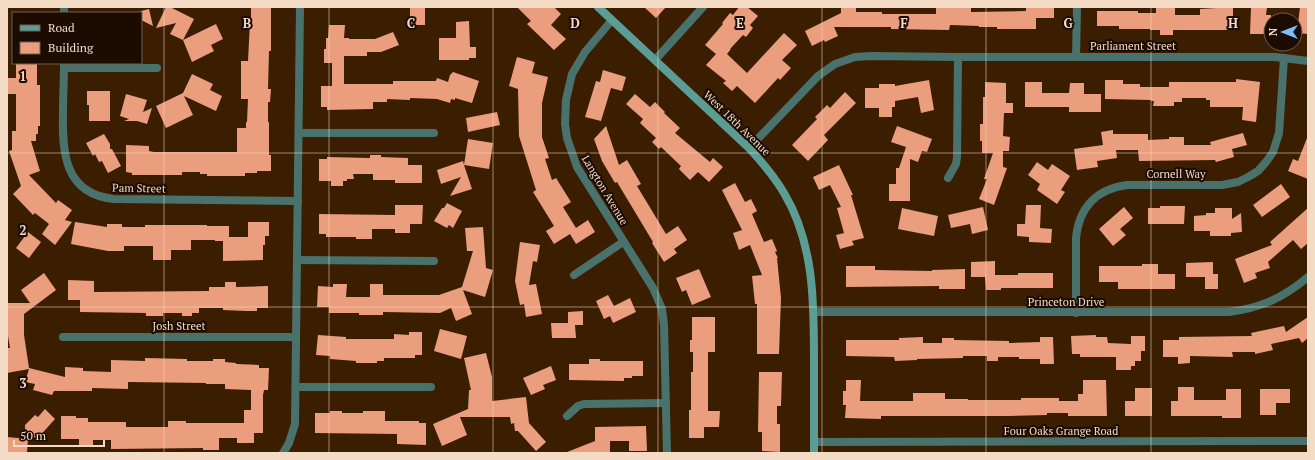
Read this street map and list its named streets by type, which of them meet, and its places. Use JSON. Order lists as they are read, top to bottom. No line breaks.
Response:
{"streets":{"street":["Parliament Street","West 18th Avenue","Cornell Way","Pam Street","Langton Avenue","Princeton Drive","Josh Street","Four Oaks Grange Road"]},"crossings":[["Parliament Street","West 18th Avenue"],["Parliament Street","Cornell Way"],["West 18th Avenue","Langton Avenue"],["West 18th Avenue","Princeton Drive"],["West 18th Avenue","Four Oaks Grange Road"],["Cornell Way","Princeton Drive"]],"legend":["Road","Building"],"scale_bar":"50 m","north":"left","grid":{"columns":["B","C","D","E","F","G","H"],"rows":["1","2","3"]}}
